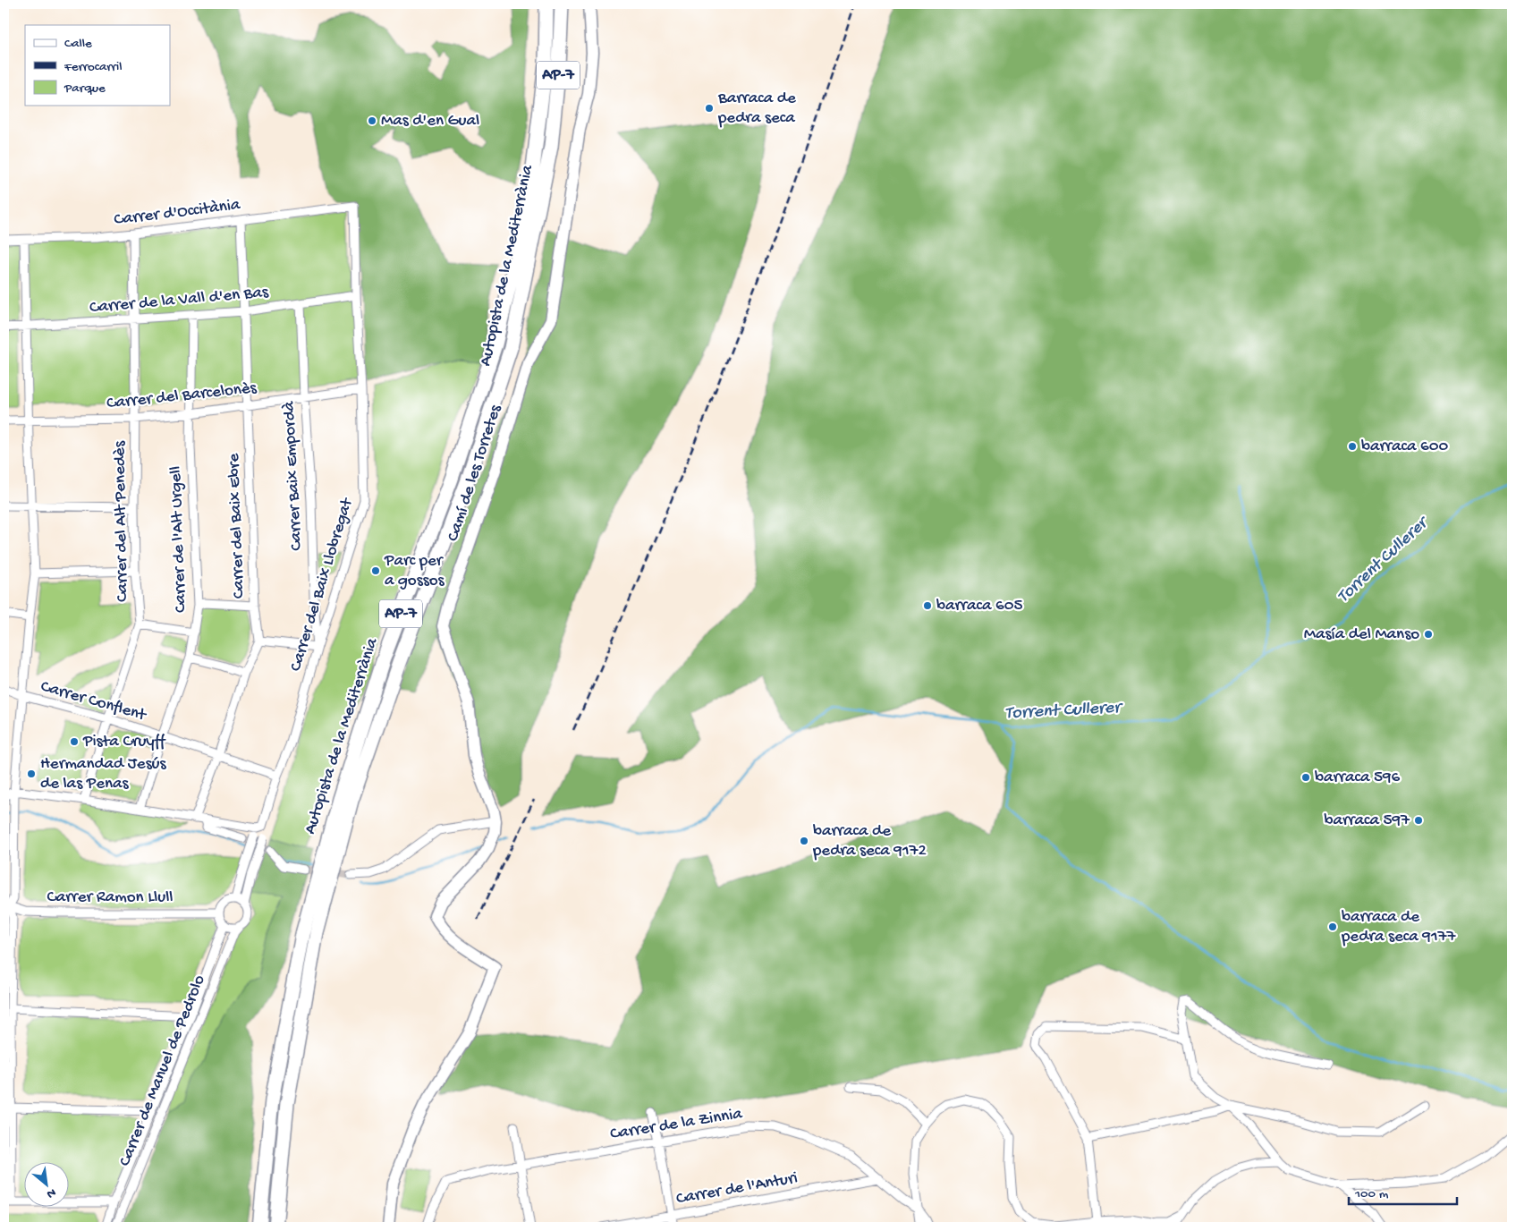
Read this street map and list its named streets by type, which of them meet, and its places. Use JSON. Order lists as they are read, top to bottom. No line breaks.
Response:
{"streets":{"highway":["AP-7","Autopista de la Mediterrània"],"street":["Carrer d'Occitània","Carrer de la Vall d'en Bas","Carrer del Barcelonès","Camí de les Torretes","Carrer Baix Empordà","Carrer del Alt Penedès","Carrer del Baix Ebre","Carrer de l'Alt Urgell","Carrer del Baix Llobregat","Carrer Conflent","Carrer Ramon Llull","Carrer de Manuel de Pedrolo","Carrer de la Zinnia","Carrer de l'Anturi"]},"crossings":[["Carrer d'Occitània","Carrer del Alt Penedès"],["Carrer d'Occitània","Carrer del Baix Ebre"],["Carrer d'Occitània","Carrer del Baix Llobregat"],["Carrer de la Vall d'en Bas","Carrer Baix Empordà"],["Carrer de la Vall d'en Bas","Carrer del Alt Penedès"],["Carrer de la Vall d'en Bas","Carrer del Baix Ebre"],["Carrer de la Vall d'en Bas","Carrer de l'Alt Urgell"],["Carrer de la Vall d'en Bas","Carrer del Baix Llobregat"],["Carrer del Barcelonès","Carrer Baix Empordà"],["Carrer del Barcelonès","Carrer del Alt Penedès"],["Carrer del Barcelonès","Carrer del Baix Ebre"],["Carrer del Barcelonès","Carrer de l'Alt Urgell"],["Carrer del Barcelonès","Carrer del Baix Llobregat"],["Carrer Baix Empordà","Carrer del Baix Llobregat"],["Carrer del Alt Penedès","Carrer Conflent"],["Carrer de l'Alt Urgell","Carrer Conflent"],["Carrer del Baix Llobregat","Carrer Conflent"],["Carrer Ramon Llull","Carrer de Manuel de Pedrolo"],["Carrer de la Zinnia","Carrer de l'Anturi"]],"water":["Torrent Cullerer"],"places":["Barraca de pedra seca","Mas d'en Gual","barraca 600","Parc per a gossos","barraca 605","Masía del Manso","Pista Cruyff","Hermandad Jesús de las Penas","barraca 596","barraca 597","barraca de pedra seca 9172","barraca de pedra seca 9177"],"legend":["Calle","Ferrocarril","Parque"],"scale_bar":"100 m","north":"bottom right"}
